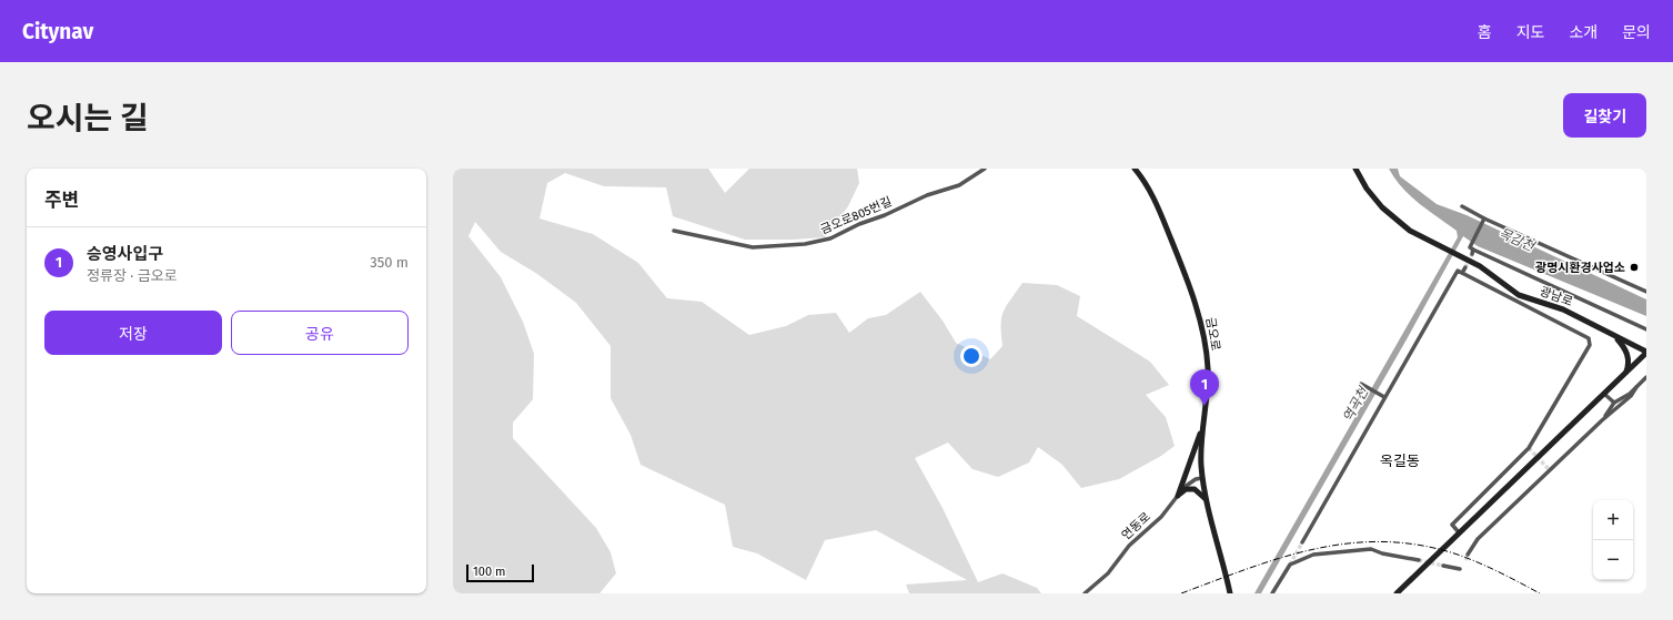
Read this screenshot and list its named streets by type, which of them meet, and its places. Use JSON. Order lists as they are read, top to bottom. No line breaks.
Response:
{"streets":{"main road":["광남로","금오로"],"street":["금오로805번길","연동로"]},"crossings":[["금오로","연동로"]],"districts":["옥길동"],"water":["목감천","역곡천"],"places":["광명시환경사업소"],"scale_bar":"100 m","page":{"header":"Citynav","nav":["홈","지도","소개","문의"],"title":"오시는 길","buttons":["길찾기",["저장","공유"]],"heading":"주변","list":[{"mark":"1","name":"승영사입구","note":"정류장 · 금오로","value":"350 m"}],"pins":"1","map_buttons":["+","−"],"scale":"100 m"}}
